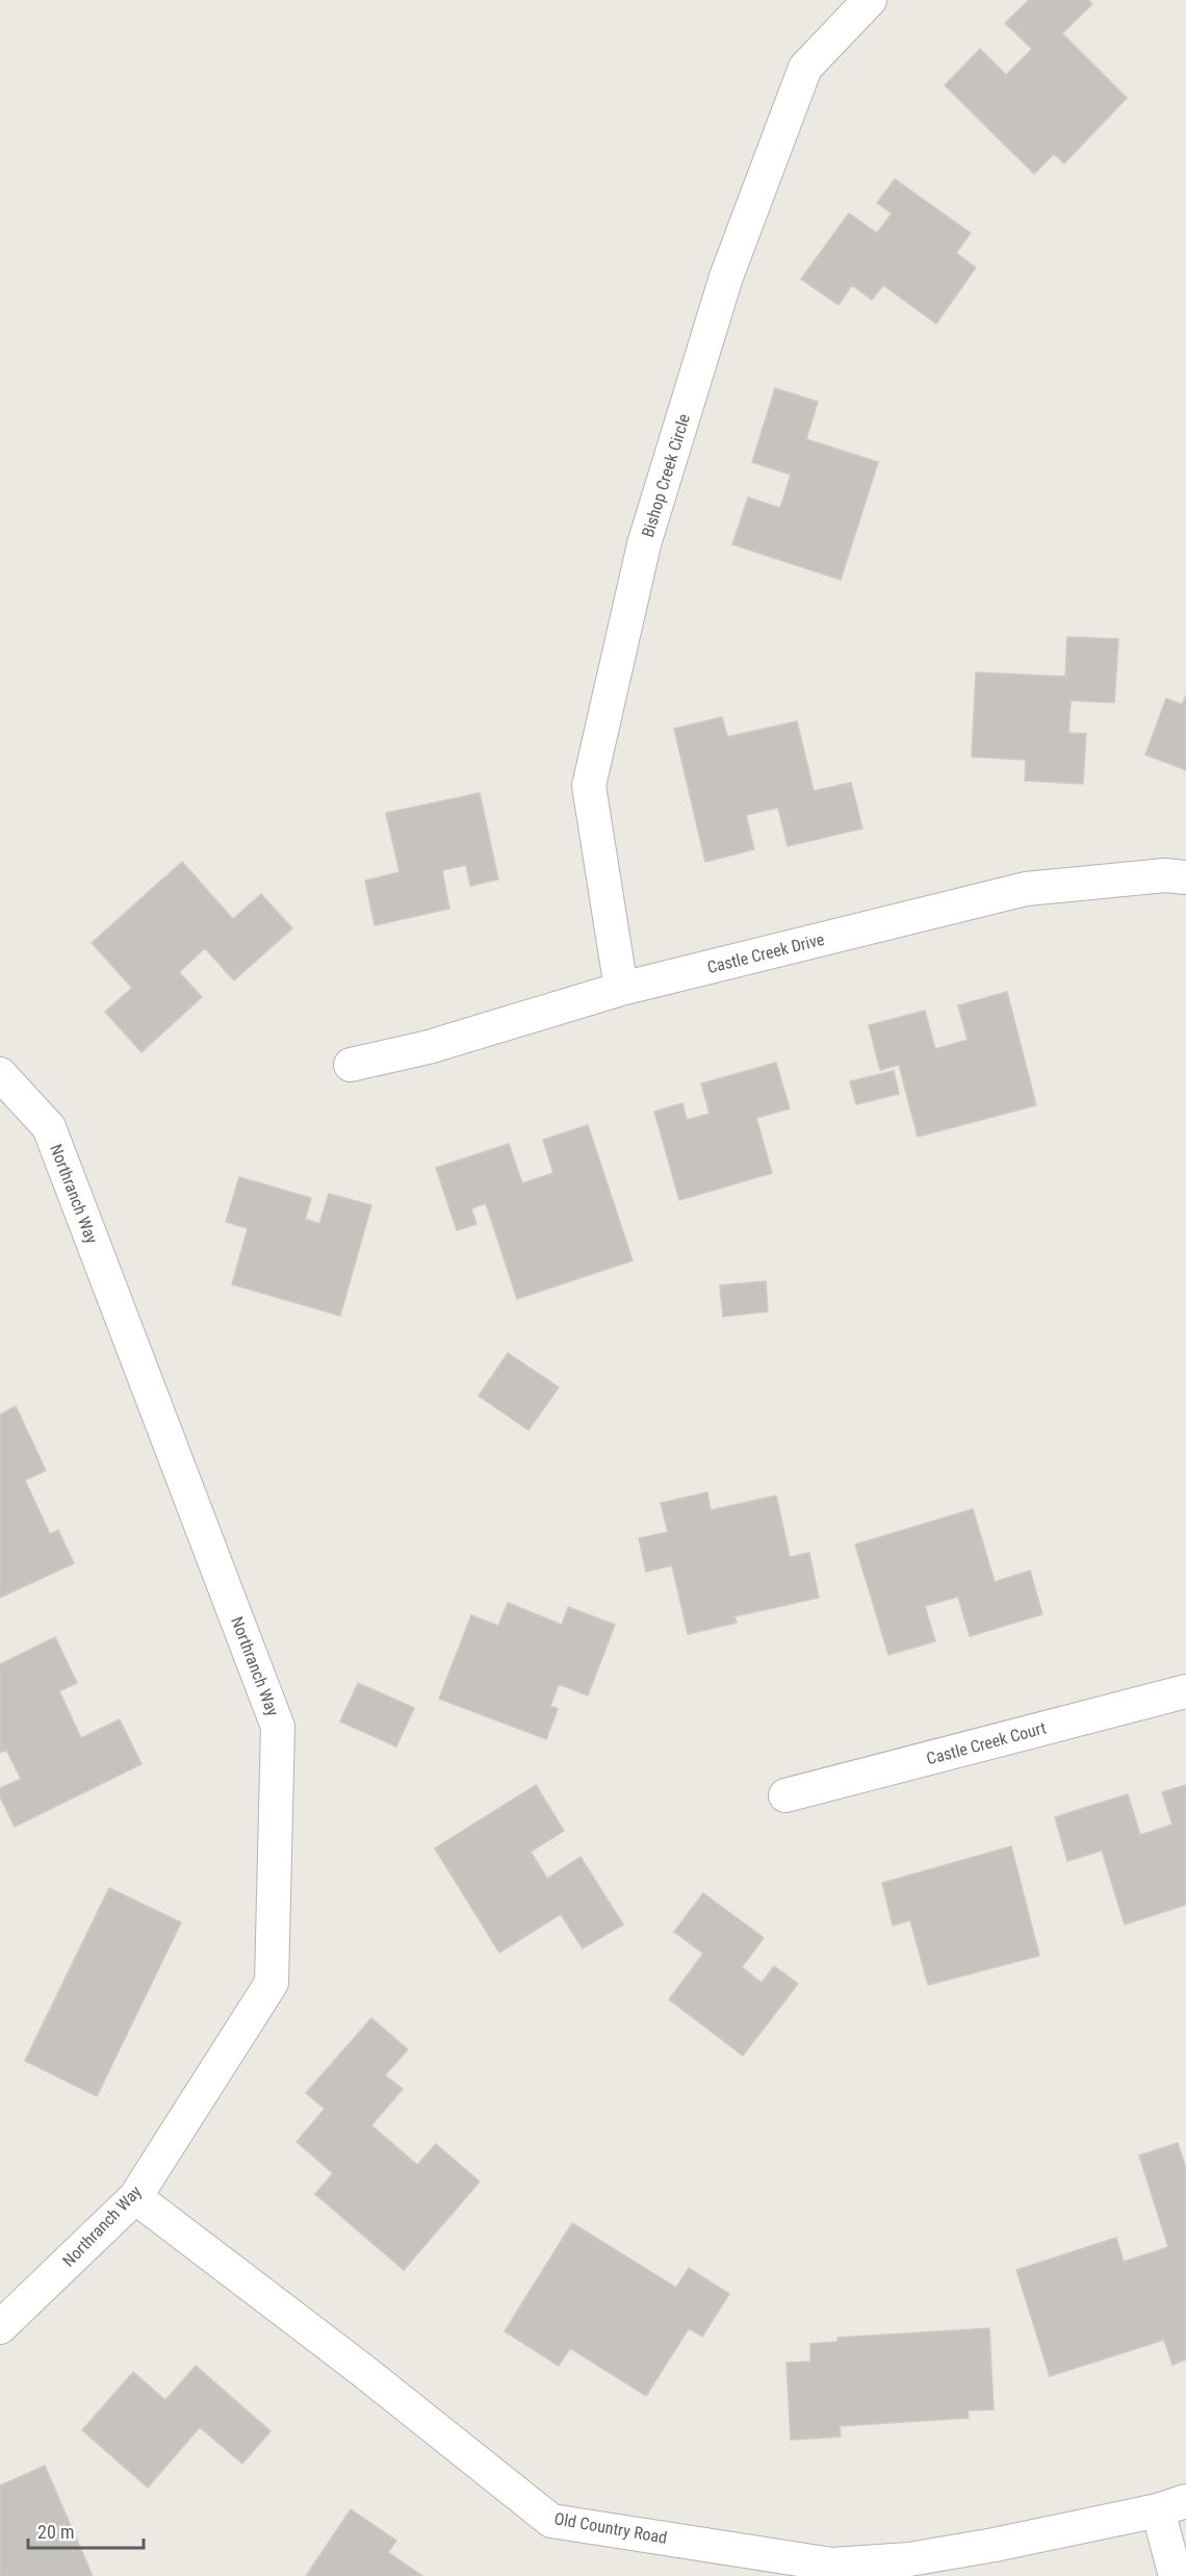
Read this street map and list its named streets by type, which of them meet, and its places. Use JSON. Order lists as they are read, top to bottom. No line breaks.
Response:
{"streets":{"street":["Bishop Creek Circle","Castle Creek Drive","Northranch Way","Castle Creek Court","Old Country Road"]},"crossings":[["Bishop Creek Circle","Castle Creek Drive"],["Northranch Way","Old Country Road"]],"scale_bar":"20 m"}
